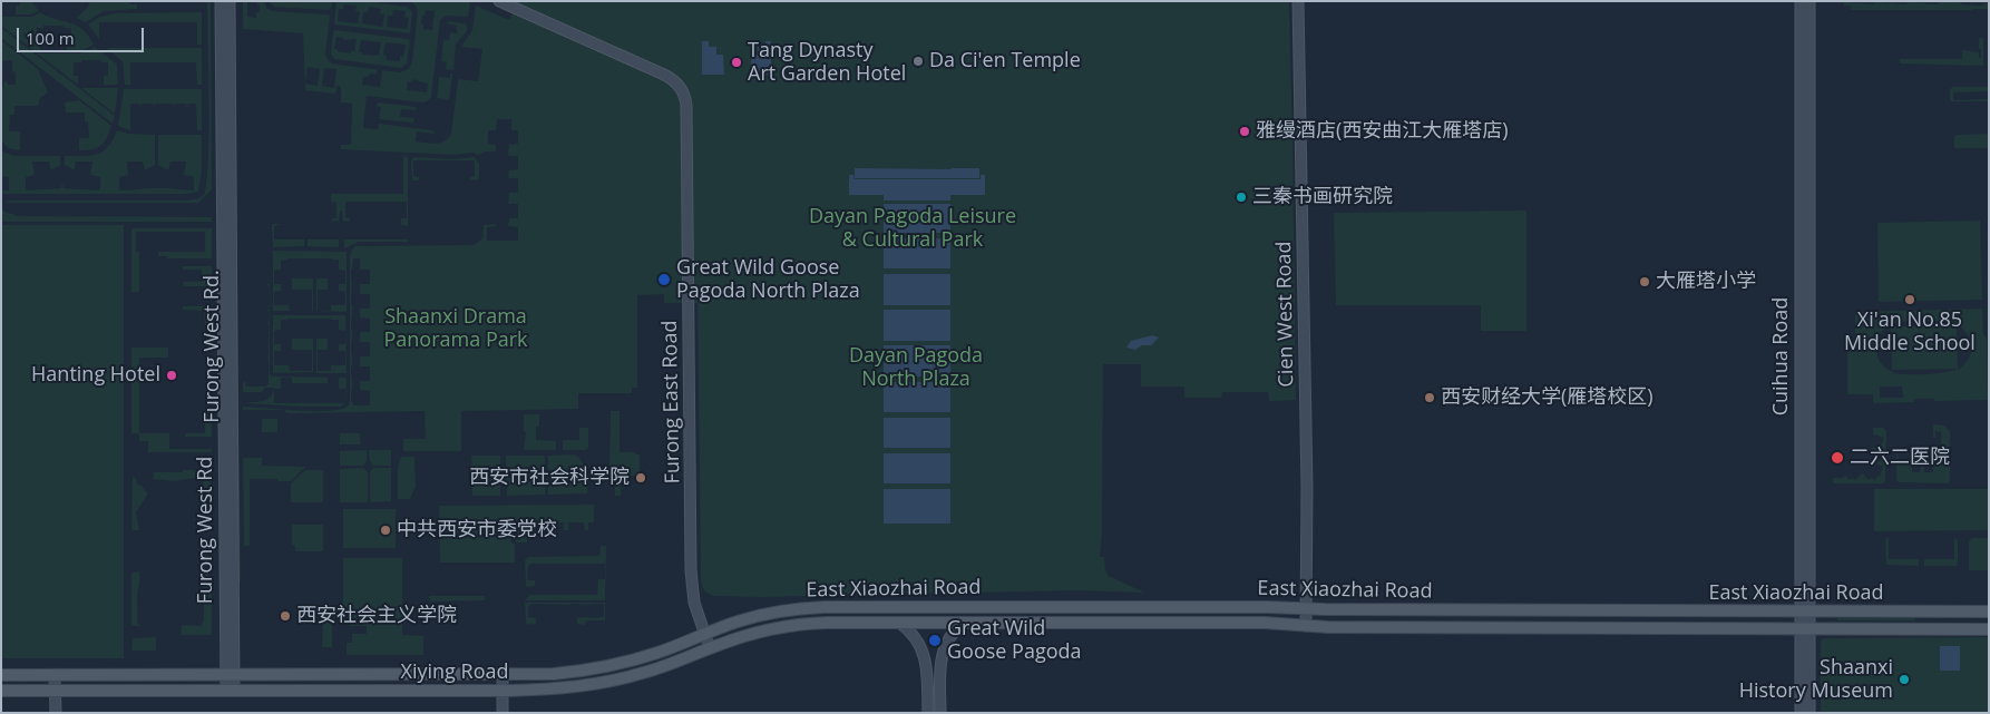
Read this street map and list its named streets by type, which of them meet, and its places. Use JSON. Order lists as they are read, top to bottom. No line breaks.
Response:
{"streets":{"main road":["Cien West Road","Furong West Rd.","Cuihua Road","Furong East Road","Furong West Rd","East Xiaozhai Road","Xiying Road"]},"crossings":[["Cien West Road","East Xiaozhai Road"],["Furong West Rd.","Furong West Rd"],["Furong West Rd.","Xiying Road"],["Cuihua Road","East Xiaozhai Road"],["Furong East Road","East Xiaozhai Road"],["Furong East Road","Xiying Road"],["Furong West Rd","Xiying Road"],["East Xiaozhai Road","Xiying Road"]],"parks":["Dayan Pagoda Leisure & Cultural Park","Shaanxi Drama Panorama Park","Dayan Pagoda North Plaza"],"places":["Da Ci'en Temple","Tang Dynasty Art Garden Hotel","雅缦酒店(西安曲江大雁塔店)","三秦书画研究院","Great Wild Goose Pagoda North Plaza","大雁塔小学","Xi'an No.85 Middle School","Hanting Hotel","西安财经大学(雁塔校区)","二六二医院","西安市社会科学院","中共西安市委党校","西安社会主义学院","Great Wild Goose Pagoda","Shaanxi History Museum"],"scale_bar":"100 m"}
